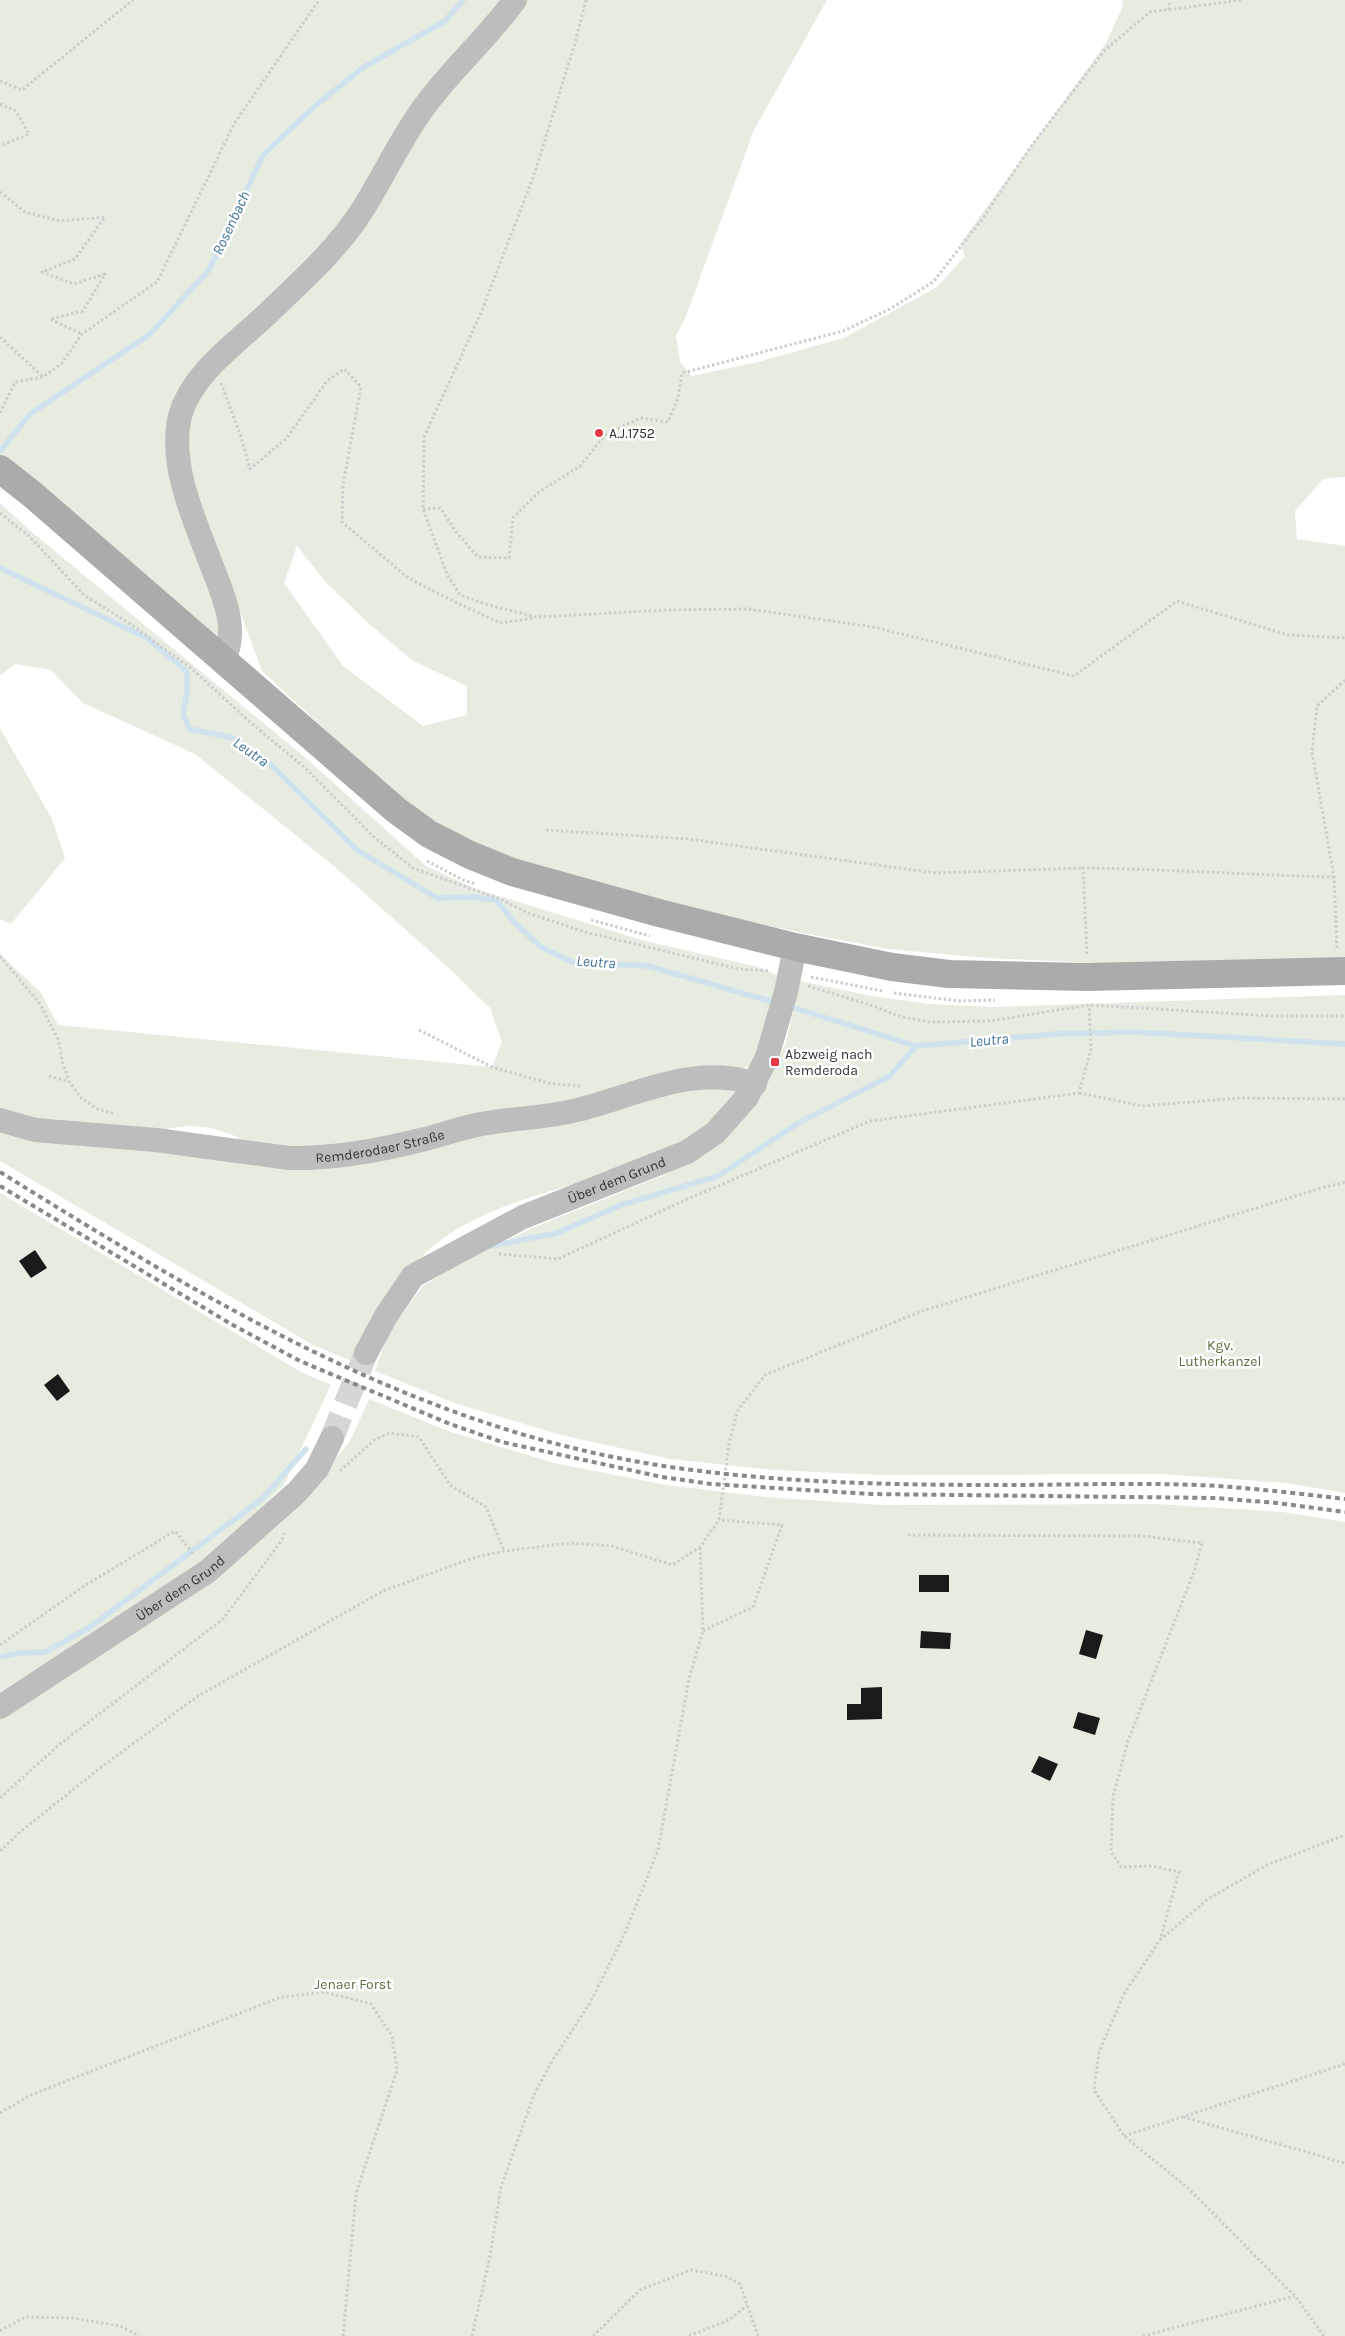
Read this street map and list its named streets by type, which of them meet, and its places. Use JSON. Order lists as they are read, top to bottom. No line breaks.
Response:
{"streets":{"street":["Remderodaer Straße","Über dem Grund"]},"crossings":[["Remderodaer Straße","Über dem Grund"]],"water":["Rosenbach","Leutra"],"parks":["Kgv. Lutherkanzel","Jenaer Forst"],"places":{"other":["A.J.1752"],"transit":["Abzweig nach Remderoda"]}}
